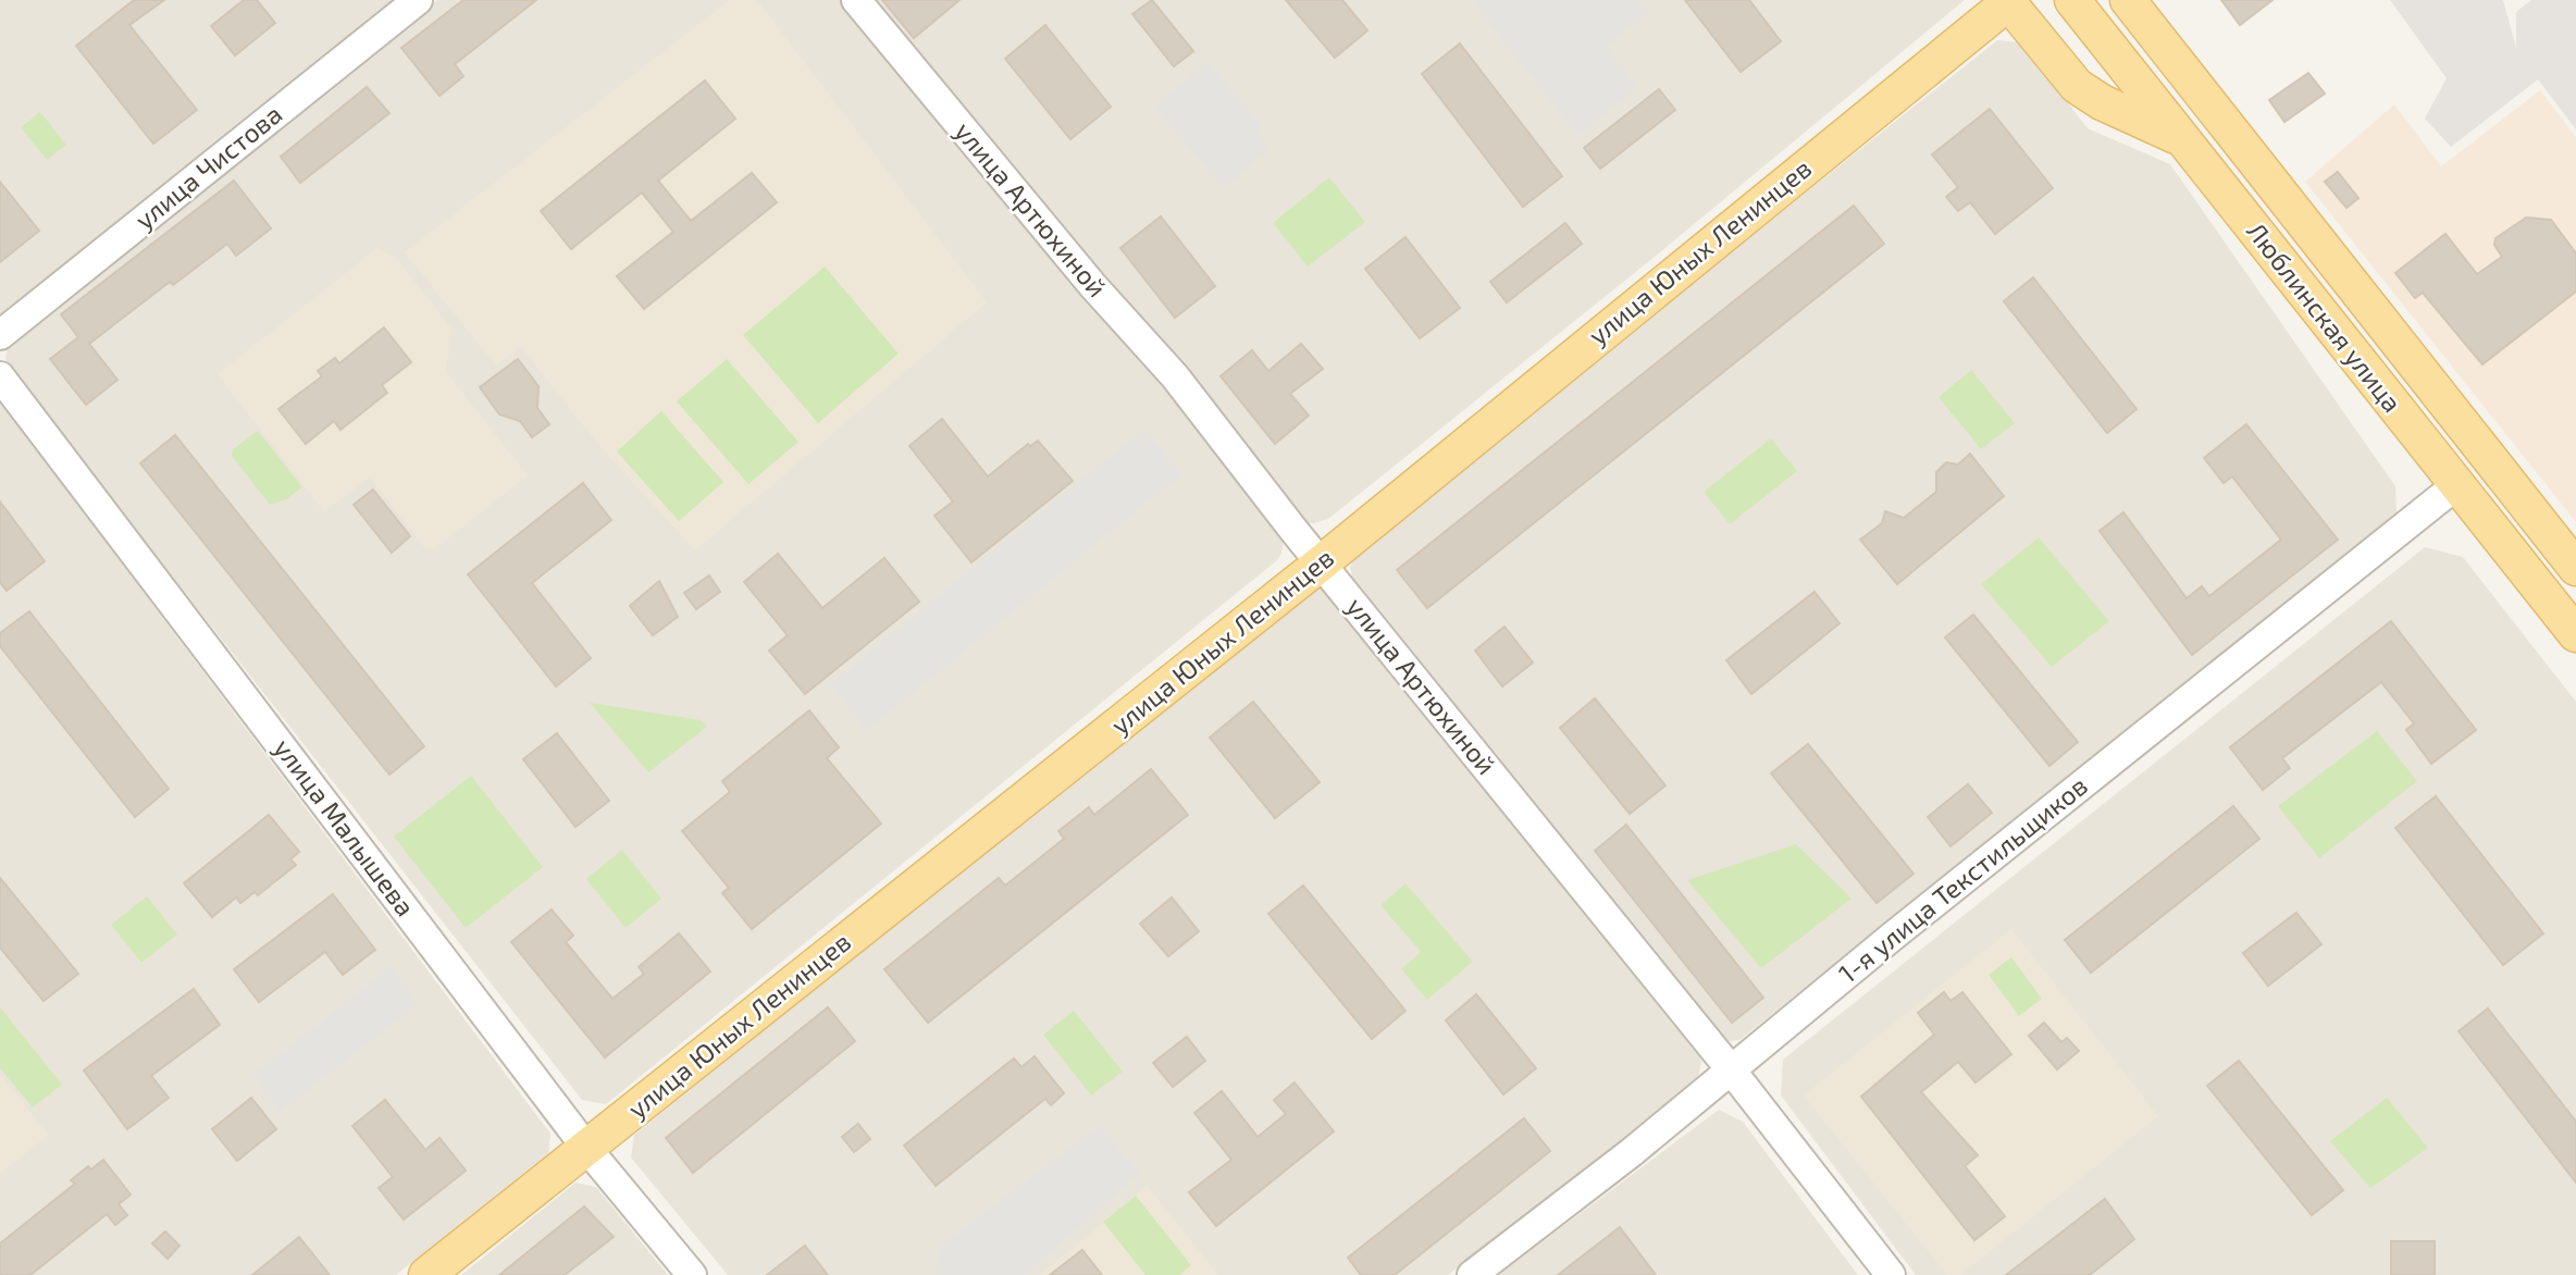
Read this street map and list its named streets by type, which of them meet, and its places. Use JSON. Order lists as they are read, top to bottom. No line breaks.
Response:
{"streets":{"main road":["улица Юных Ленинцев","Люблинская улица"],"street":["улица Чистова","улица Артюхиной","улица Малышева","1-я улица Текстильщиков"]},"crossings":[["улица Артюхиной","улица Юных Ленинцев"],["улица Артюхиной","1-я улица Текстильщиков"],["улица Юных Ленинцев","улица Малышева"],["Люблинская улица","1-я улица Текстильщиков"]]}
